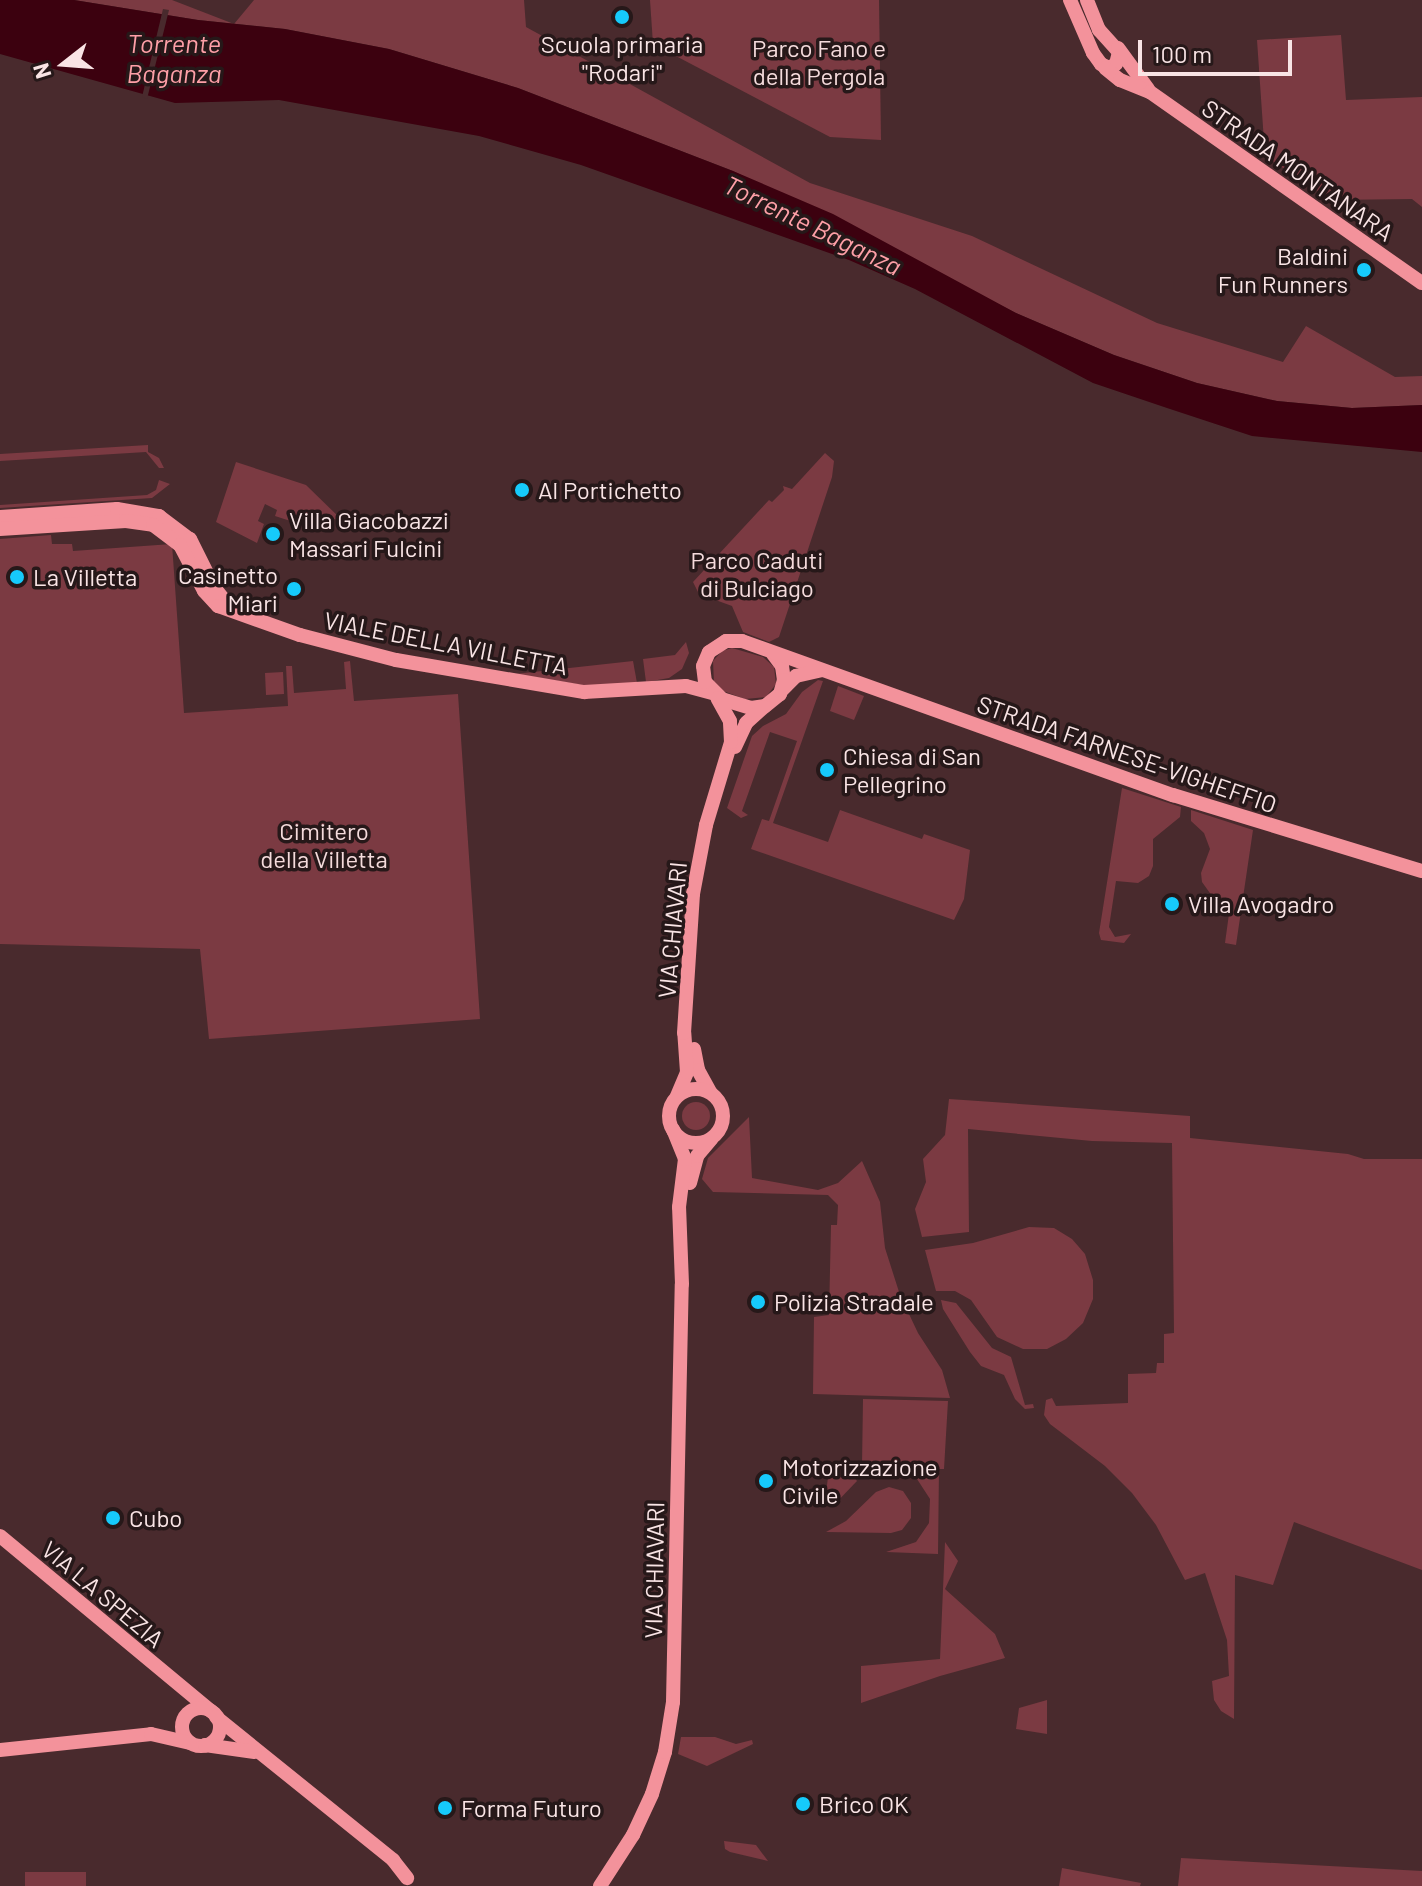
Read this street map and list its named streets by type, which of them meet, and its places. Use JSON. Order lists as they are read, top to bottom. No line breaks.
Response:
{"streets":{"street":["STRADA MONTANARA","VIALE DELLA VILLETTA","STRADA FARNESE-VIGHEFFIO","VIA CHIAVARI","VIA LA SPEZIA"]},"crossings":[["VIALE DELLA VILLETTA","STRADA FARNESE-VIGHEFFIO"],["VIALE DELLA VILLETTA","VIA CHIAVARI"],["STRADA FARNESE-VIGHEFFIO","VIA CHIAVARI"]],"water":["Torrente Baganza"],"parks":["Parco Fano e della Pergola","Parco Caduti di Bulciago","Cimitero della Villetta"],"places":["Scuola primaria \"Rodari\"","Baldini Fun Runners","Al Portichetto","Villa Giacobazzi Massari Fulcini","La Villetta","Casinetto Miari","Chiesa di San Pellegrino","Villa Avogadro","Polizia Stradale","Motorizzazione Civile","Cubo","Brico OK","Forma Futuro"],"scale_bar":"100 m","north":"left"}
